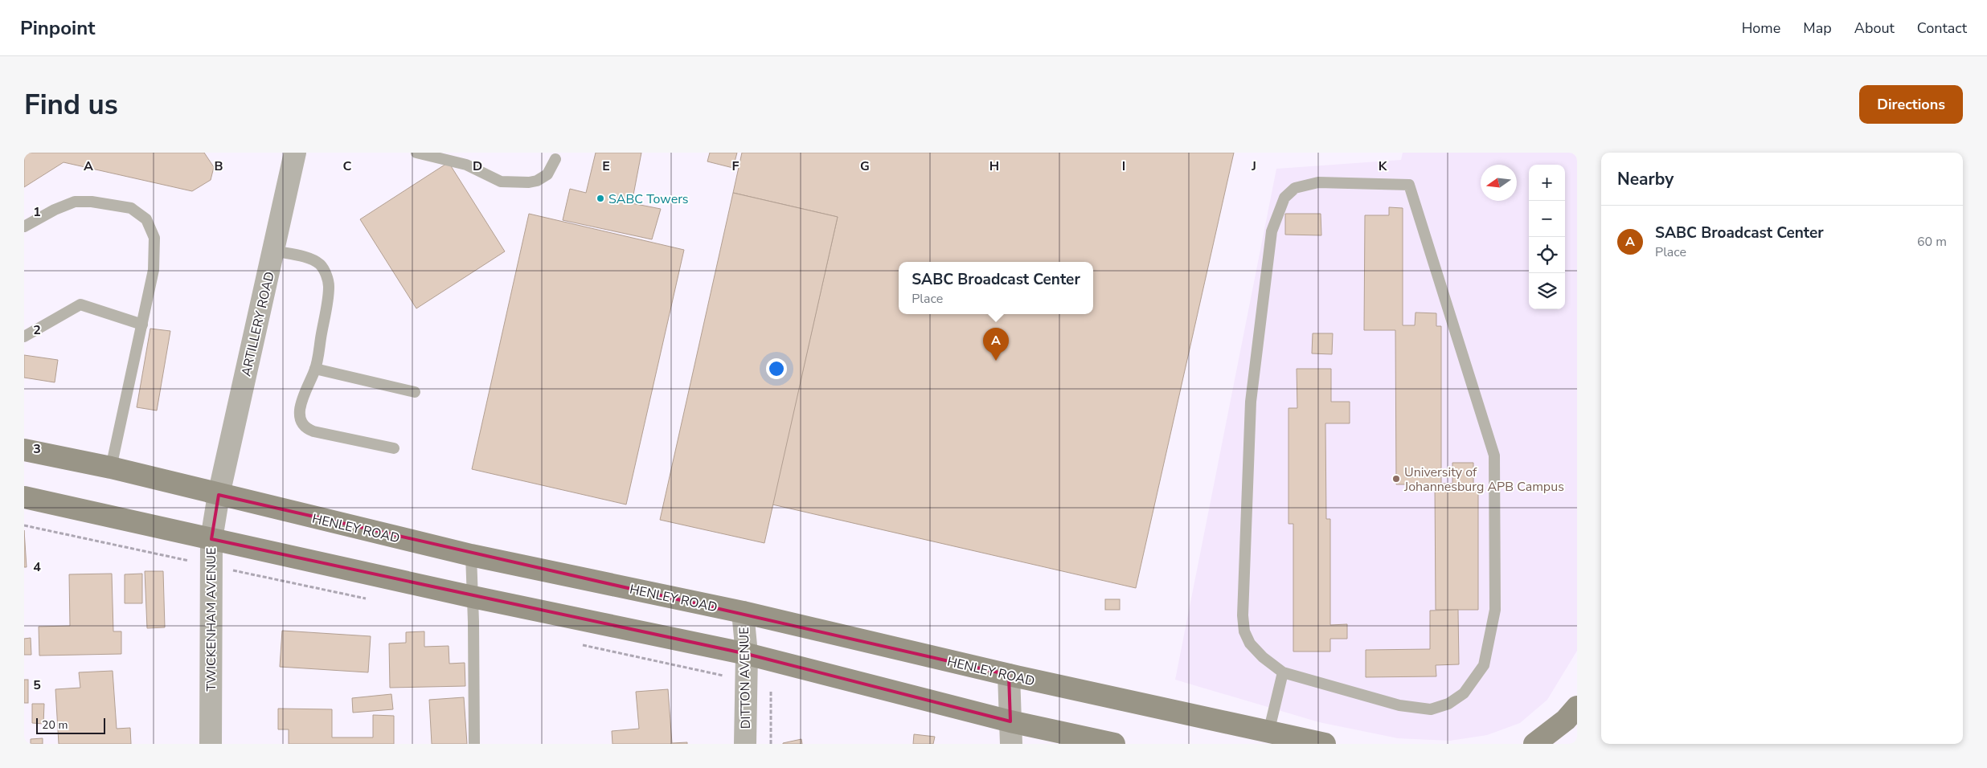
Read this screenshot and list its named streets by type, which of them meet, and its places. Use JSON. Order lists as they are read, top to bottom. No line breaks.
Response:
{"streets":{"main road":["HENLEY ROAD"],"street":["ARTILLERY ROAD","TWICKENHAM AVENUE","DITTON AVENUE"]},"crossings":[["ARTILLERY ROAD","HENLEY ROAD"],["ARTILLERY ROAD","TWICKENHAM AVENUE"],["HENLEY ROAD","TWICKENHAM AVENUE"],["HENLEY ROAD","DITTON AVENUE"]],"places":["SABC Towers","University of Johannesburg APB Campus"],"scale_bar":"20 m","north":"left","page":{"header":"Pinpoint","nav":["Home","Map","About","Contact"],"buttons":"Directions","title":"Find us","heading":"Nearby","map_buttons":["+","−"],"list":[{"mark":"A","name":"SABC Broadcast Center","note":"Place","value":"60 m"}],"popup":["SABC Broadcast Center","Place"],"pins":"A","scale":"20 m"},"grid":{"columns":["A","B","C","D","E","F","G","H","I","J","K"],"rows":["1","2","3","4","5"]}}
